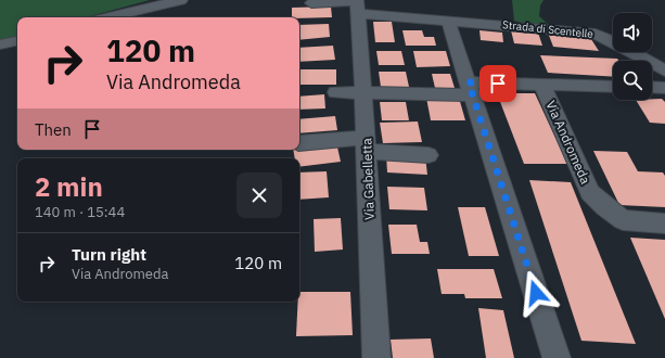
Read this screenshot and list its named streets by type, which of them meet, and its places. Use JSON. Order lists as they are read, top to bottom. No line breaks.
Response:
{"streets":{"street":["Strada di Scentelle","Via Andromeda","Via Gabelletta"]},"crossings":[["Strada di Scentelle","Via Gabelletta"],["Via Andromeda","Via Gabelletta"]],"page":{"turn":["120 m","Via Andromeda"],"then":"Then","heading":["2 min","140 m · 15:44"],"list":[{"name":"Turn right","note":"Via Andromeda","value":"120 m"}]}}
